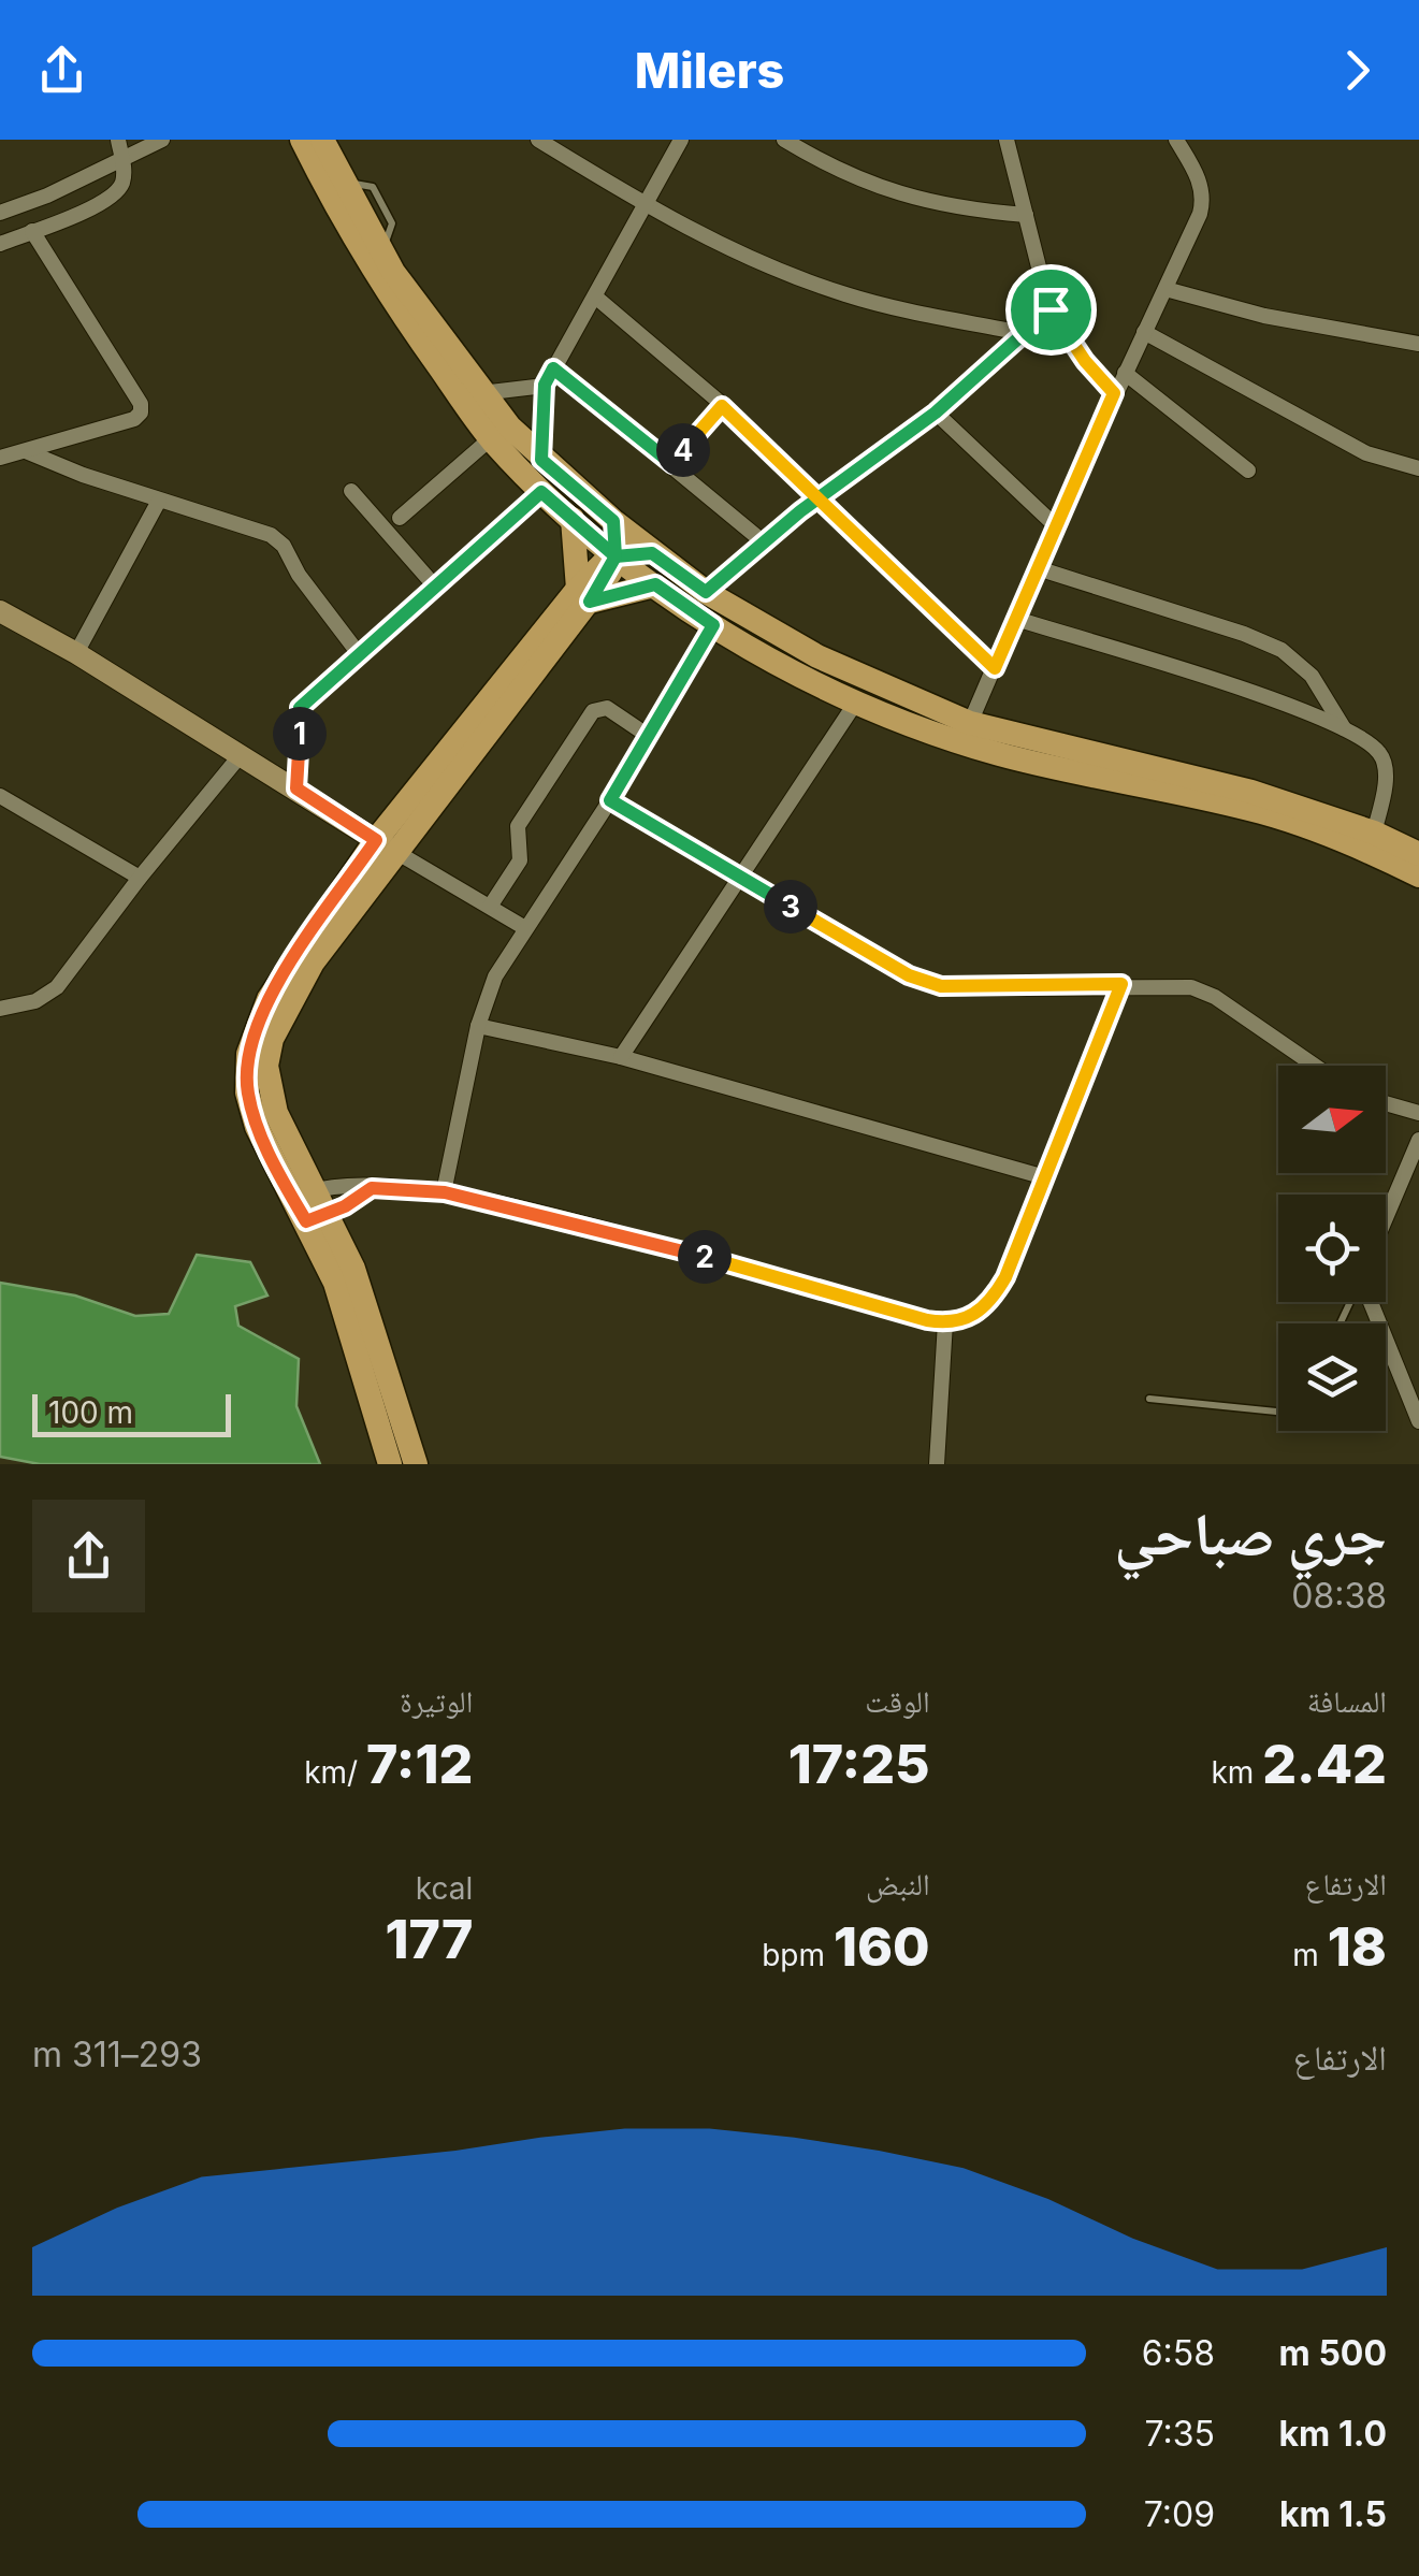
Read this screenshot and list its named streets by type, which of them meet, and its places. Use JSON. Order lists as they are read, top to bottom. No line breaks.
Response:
{"scale_bar":"100 m","north":"right","page":{"header":"Milers","pins":["4","1","3","2"],"scale":"100 m","heading":["جري صباحي","08:38"],"stats":[["المسافة","2.42 km"],["الوقت","17:25"],["الوتيرة","7:12 /km"],["الارتفاع","18 m"],["النبض","160 bpm"],["kcal","177"]],"chart":["الارتفاع","293–311 m"],"list":[{"name":"500 m","note":"6:58"},{"name":"1.0 km","note":"7:35"},{"name":"1.5 km","note":"7:09"}]}}
